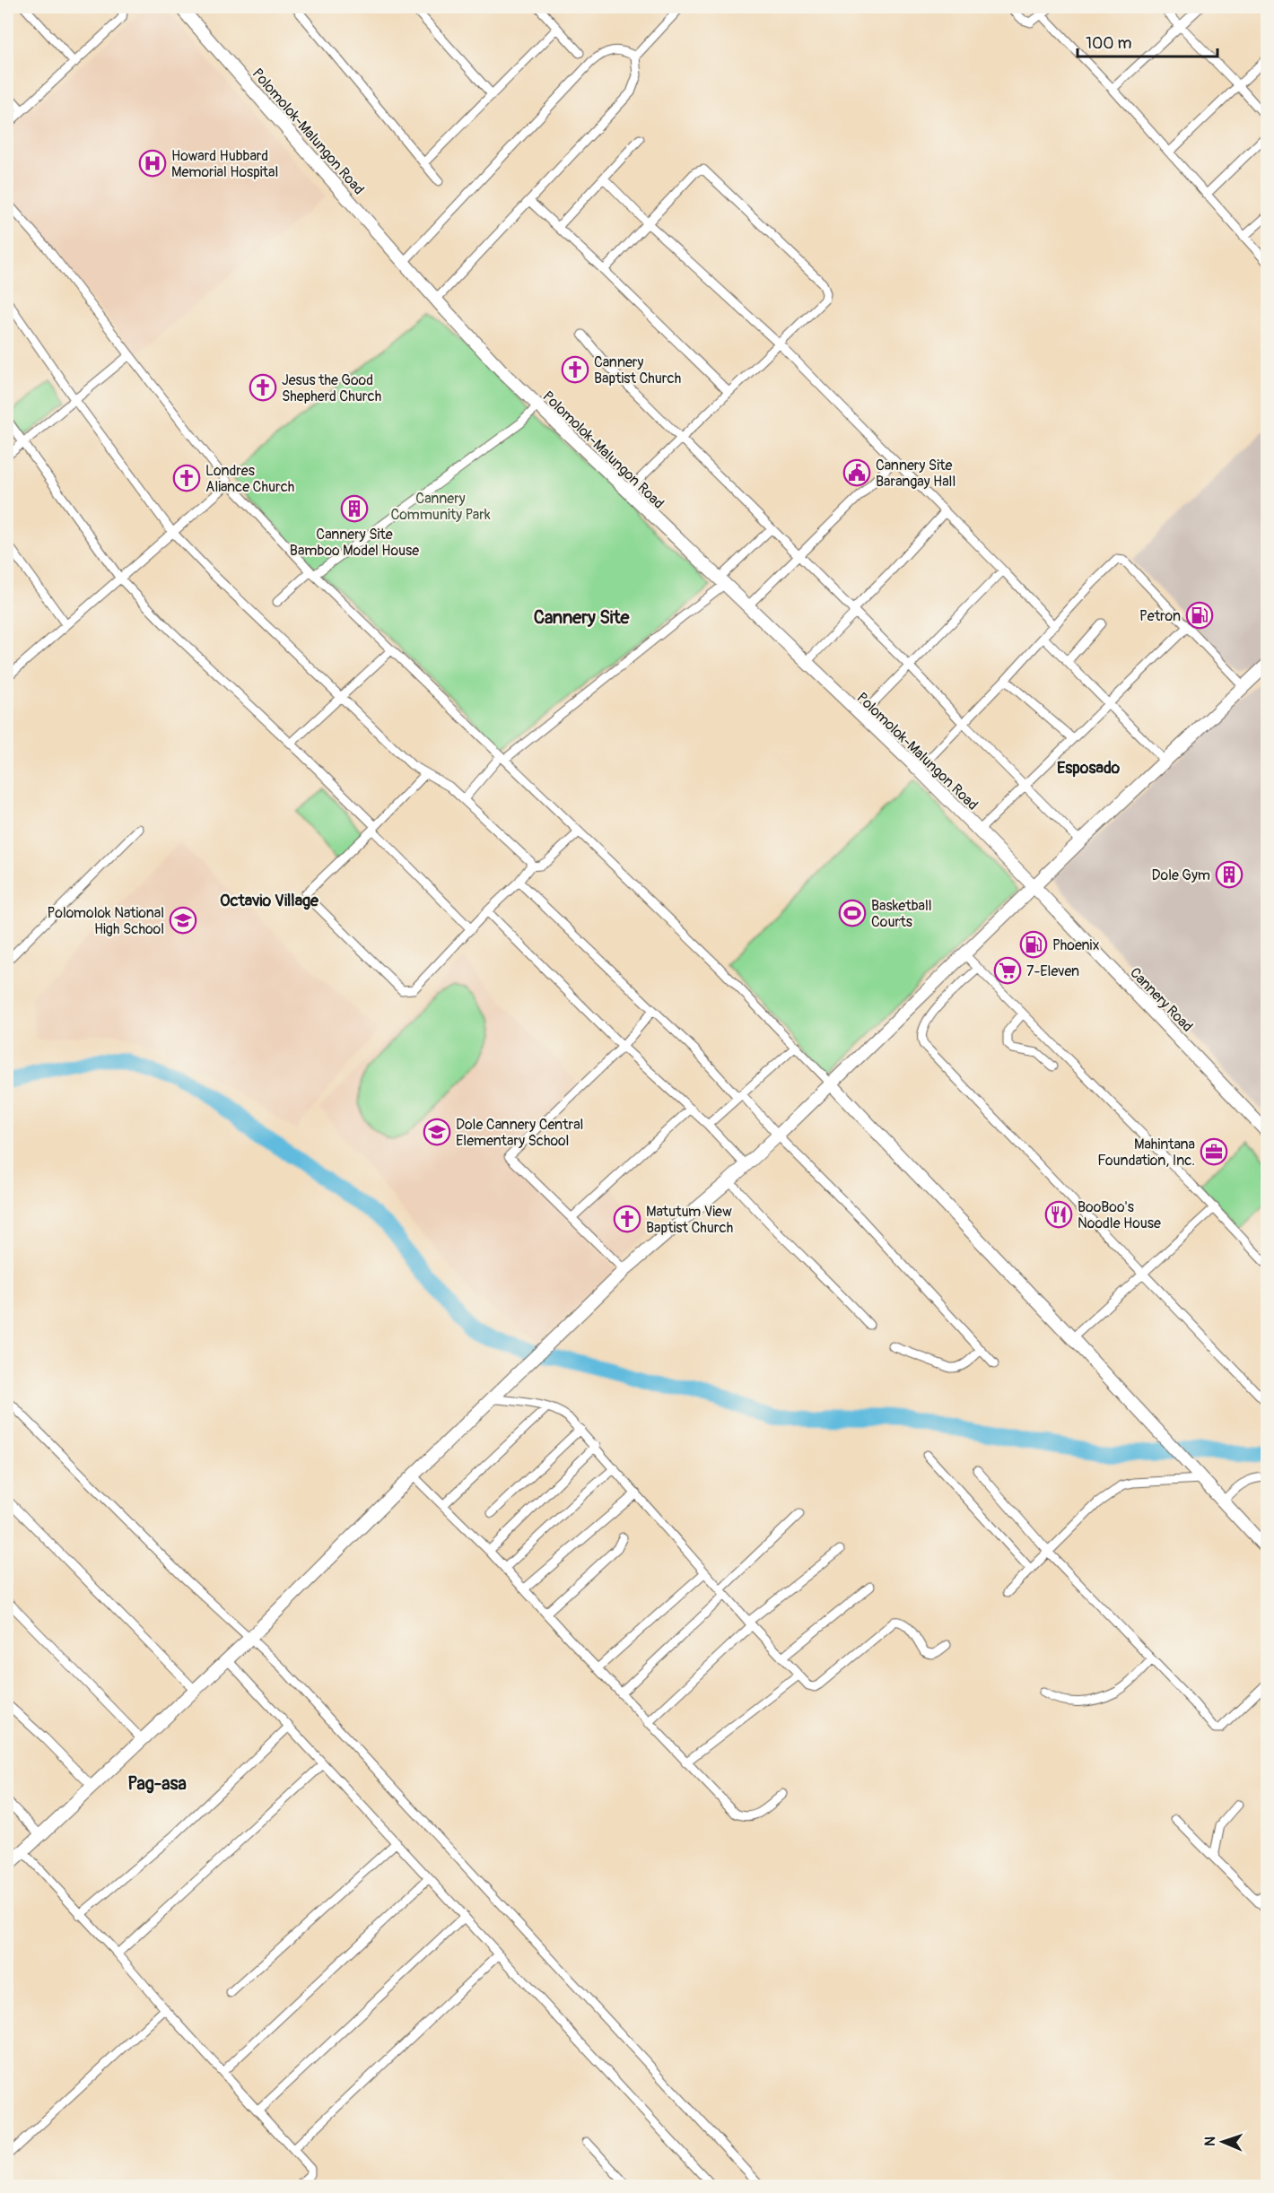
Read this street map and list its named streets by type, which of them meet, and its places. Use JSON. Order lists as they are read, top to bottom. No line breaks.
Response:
{"streets":{"street":["Polomolok-Malungon Road","Cannery Road"]},"crossings":[["Polomolok-Malungon Road","Cannery Road"]],"districts":["Cannery Site","Esposado","Octavio Village","Pag-asa"],"parks":["Cannery Community Park"],"places":{"hospital":["Howard Hubbard Memorial Hospital"],"church":["Cannery Baptist Church","Jesus the Good Shepherd Church","Londres Aliance Church","Matutum View Baptist Church"],"public building":["Cannery Site Barangay Hall"],"building":["Cannery Site Bamboo Model House","Dole Gym"],"fuel station":["Petron","Phoenix"],"sports":["Basketball Courts"],"school or university":["Polomolok National High School","Dole Cannery Central Elementary School"],"supermarket":["7-Eleven"],"office":["Mahintana Foundation, Inc."],"restaurant":["BooBoo's Noodle House"]},"scale_bar":"100 m","north":"left"}
